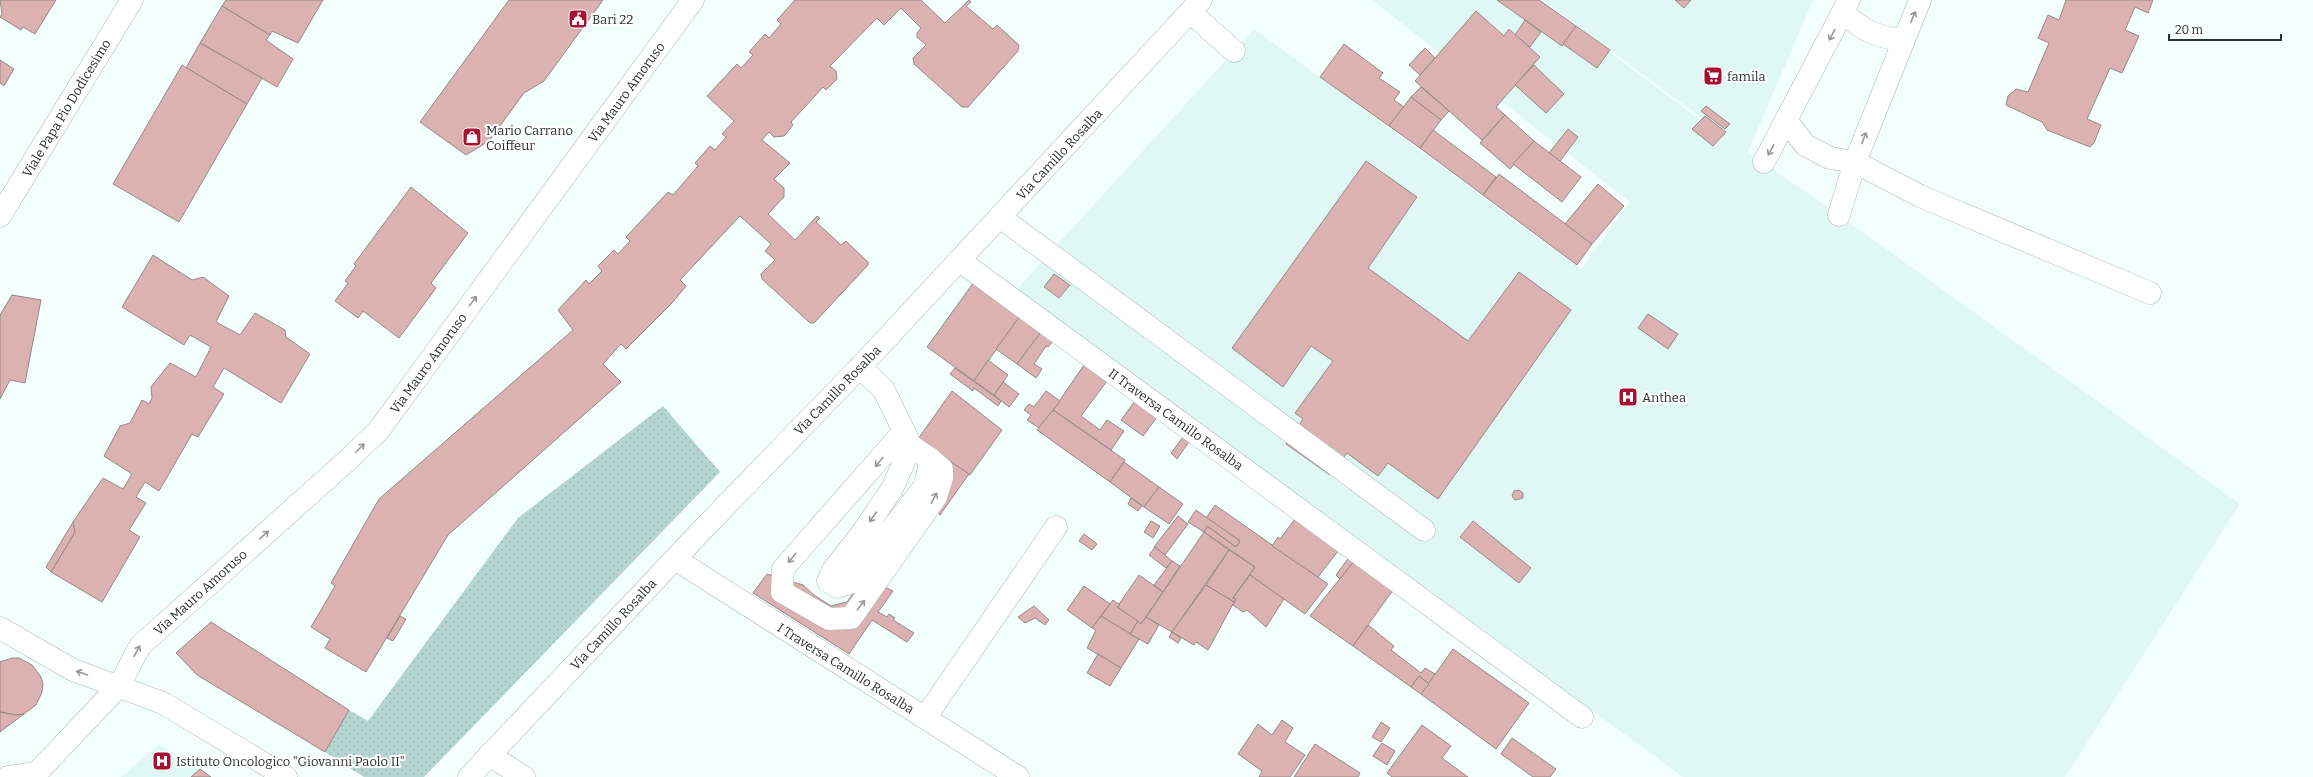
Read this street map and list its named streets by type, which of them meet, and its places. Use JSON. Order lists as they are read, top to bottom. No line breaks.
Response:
{"streets":{"street":["Via Mauro Amoruso","Viale Papa Pio Dodicesimo","Via Camillo Rosalba","II Traversa Camillo Rosalba","I Traversa Camillo Rosalba"]},"crossings":[["Via Camillo Rosalba","II Traversa Camillo Rosalba"],["Via Camillo Rosalba","I Traversa Camillo Rosalba"]],"one_way":["Via Mauro Amoruso"],"places":{"public building":["Bari 22"],"supermarket":["famila"],"shop":["Mario Carrano Coiffeur"],"hospital":["Anthea","Istituto Oncologico \"Giovanni Paolo II\""]},"scale_bar":"20 m"}
